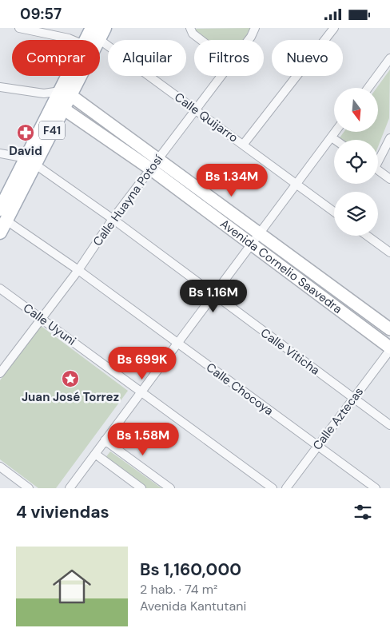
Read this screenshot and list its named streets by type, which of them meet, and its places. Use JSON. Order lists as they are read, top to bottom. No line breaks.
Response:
{"streets":{"main road":["F41"],"street":["Calle Quijarro","Calle Huayna Potosí","Avenida Cornelio Saavedra","Calle Uyuni","Calle Viticha","Calle Chocoya","Calle Aztecas"]},"crossings":[["Calle Quijarro","F41"],["Calle Quijarro","Calle Huayna Potosí"],["F41","Avenida Cornelio Saavedra"],["F41","Calle Viticha"],["F41","Calle Chocoya"],["Calle Huayna Potosí","Avenida Cornelio Saavedra"],["Calle Huayna Potosí","Calle Uyuni"],["Calle Huayna Potosí","Calle Viticha"],["Calle Huayna Potosí","Calle Chocoya"],["Avenida Cornelio Saavedra","Calle Aztecas"],["Calle Viticha","Calle Aztecas"],["Calle Chocoya","Calle Aztecas"]],"places":{"pharmacy":["David"],"place":["Juan José Torrez"]},"north":"bottom","page":{"status":"09:57","chip":["Comprar","Alquilar","Filtros","Nuevo"],"price":["Bs 1.34M","Bs 1.16M","Bs 699K","Bs 1.58M"],"heading":"4 viviendas","list":[{"name":"Bs 1,160,000","note":"2 hab. · 74 m² · Avenida Kantutani"}]}}
